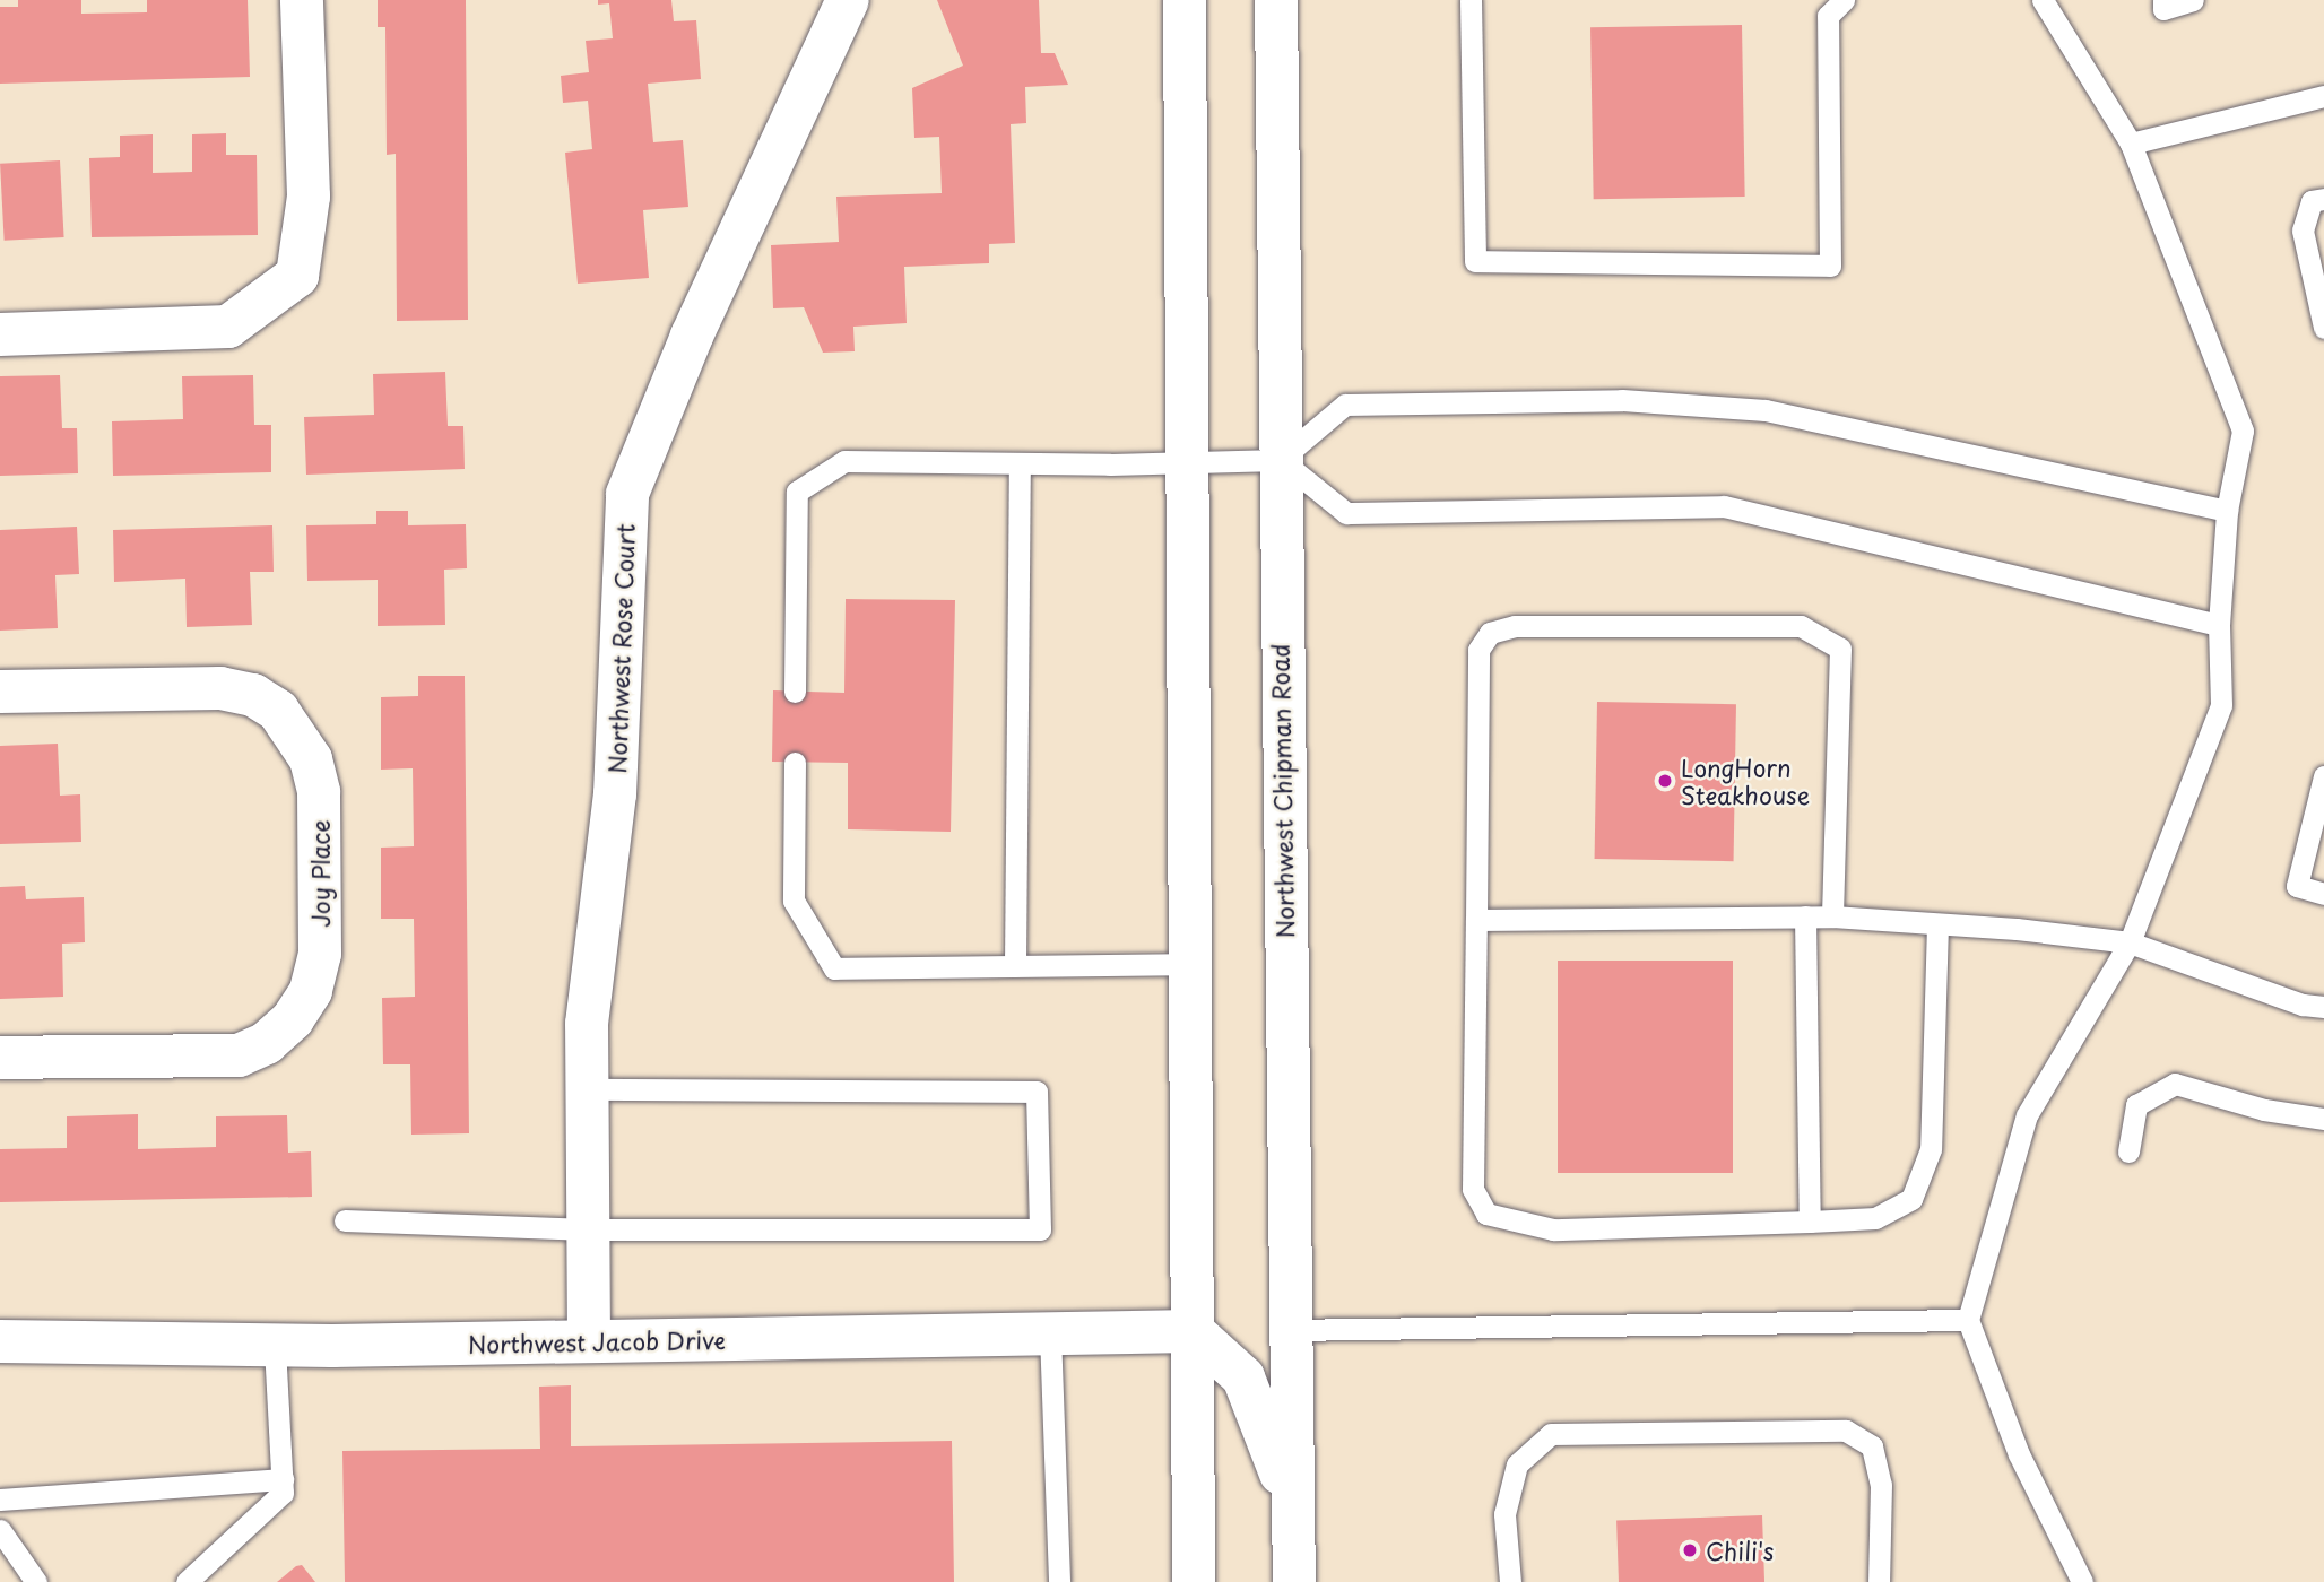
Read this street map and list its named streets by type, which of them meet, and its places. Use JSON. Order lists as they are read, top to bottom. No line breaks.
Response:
{"streets":{"street":["Northwest Rose Court","Northwest Chipman Road","Joy Place","Northwest Jacob Drive"]},"crossings":[["Northwest Rose Court","Northwest Jacob Drive"]],"places":["LongHorn Steakhouse","Chili's"]}
